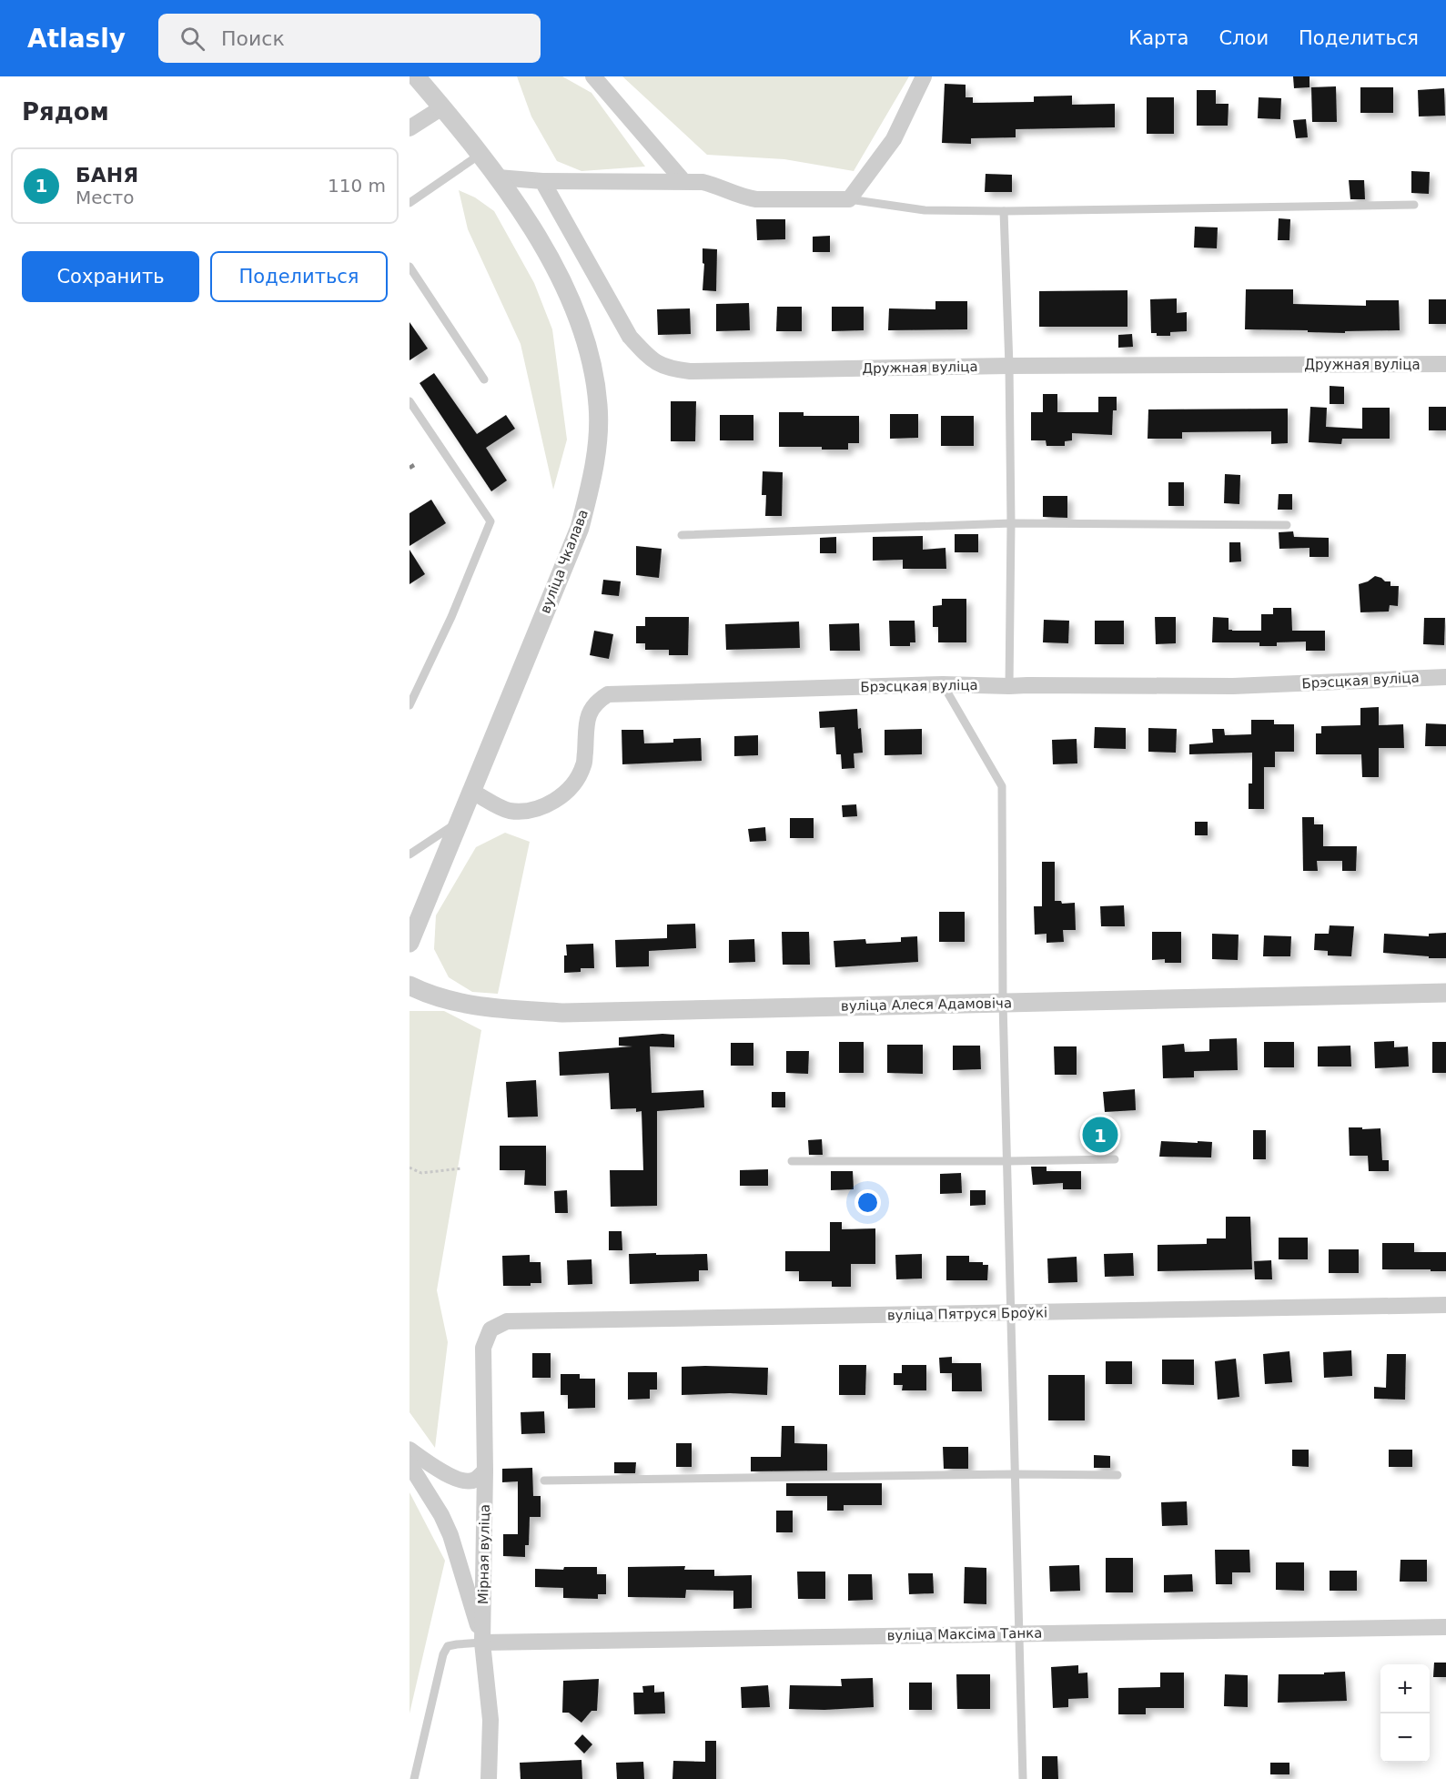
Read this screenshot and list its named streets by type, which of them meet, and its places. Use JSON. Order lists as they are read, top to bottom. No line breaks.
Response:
{"streets":{"street":["Дружная вуліца","вуліца Чкалава","Брэсцкая вуліца","вуліца Алеся Адамовіча","вуліца Пятруся Броўкі","Мірная вуліца","вуліца Максіма Танка"]},"crossings":[["вуліца Чкалава","Брэсцкая вуліца"],["вуліца Пятруся Броўкі","Мірная вуліца"],["Мірная вуліца","вуліца Максіма Танка"]],"page":{"header":"Atlasly","search":"Поиск","nav":["Карта","Слои","Поделиться"],"heading":"Рядом","list":[{"mark":"1","name":"БАНЯ","note":"Место","value":"110 m"}],"buttons":["Сохранить","Поделиться"],"pins":"1","map_buttons":["+","−"]}}
